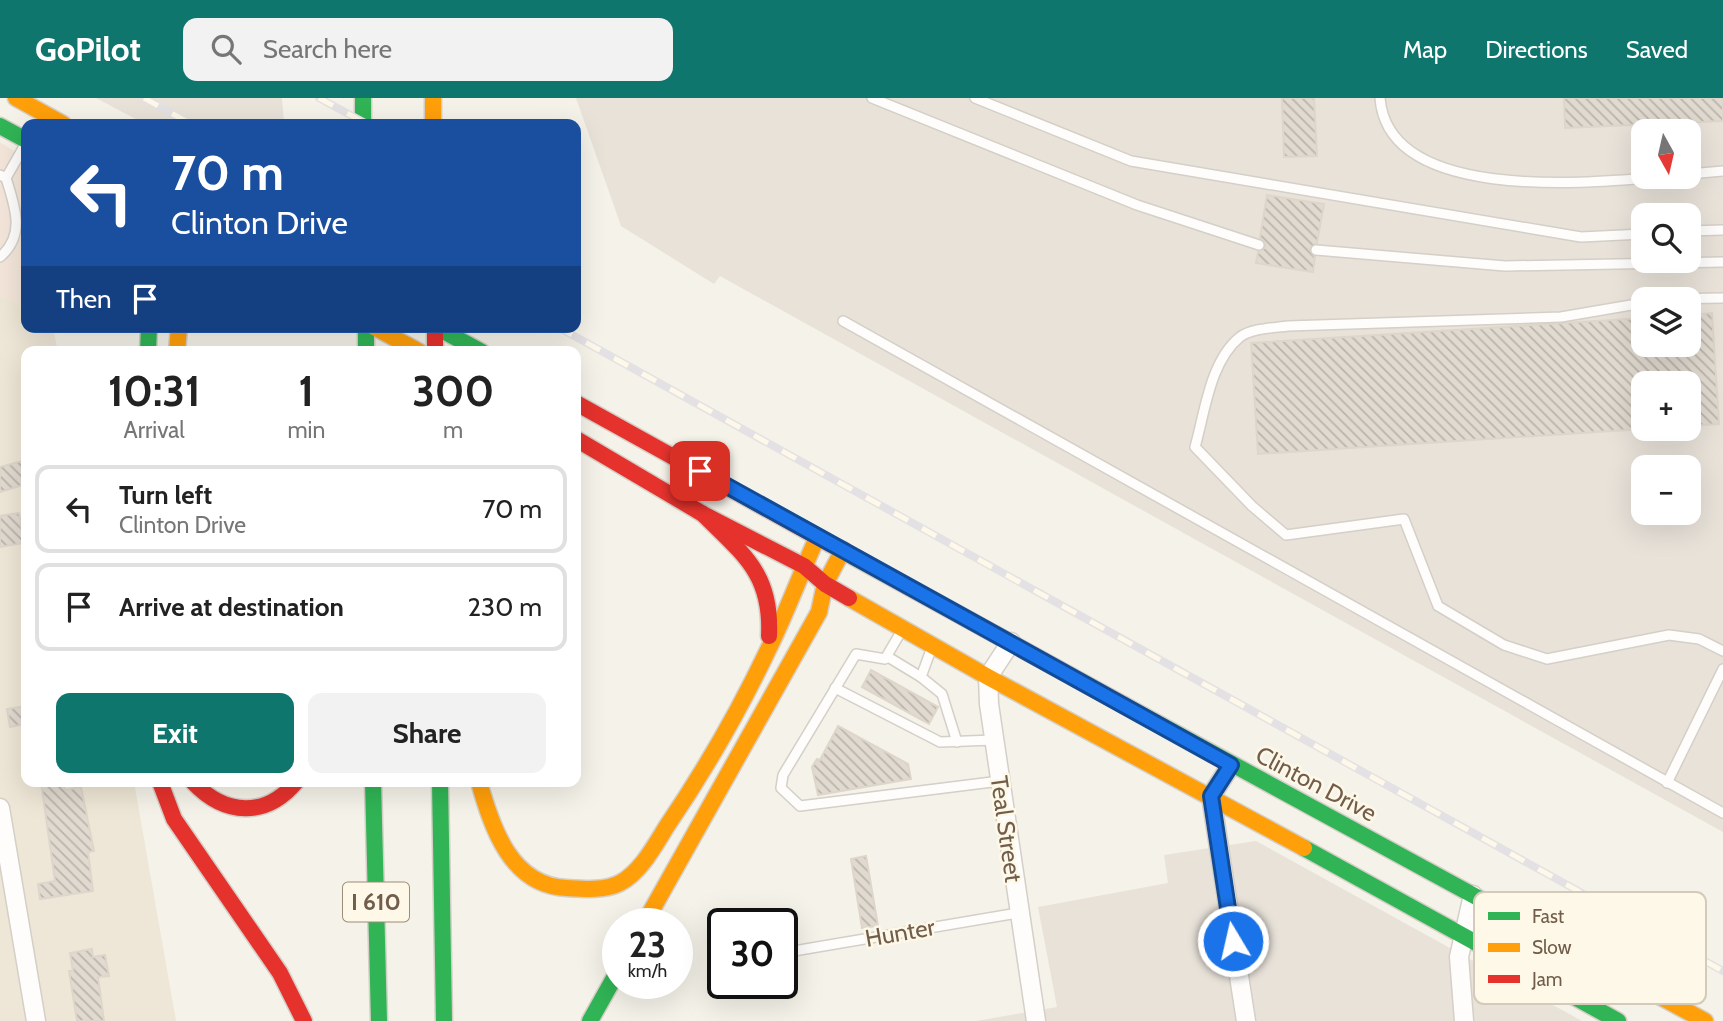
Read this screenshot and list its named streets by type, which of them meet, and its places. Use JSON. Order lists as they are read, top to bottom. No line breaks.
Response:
{"streets":{"main road":["Clinton Drive","I 610"],"street":["Teal Street"],"lane":["Hunter"]},"crossings":[["Teal Street","Hunter"]],"legend":["Fast","Slow","Jam"],"north":"bottom","page":{"header":"GoPilot","search":"Search here","nav":["Map","Directions","Saved"],"map_buttons":["+","−"],"turn":["70 m","Clinton Drive"],"then":"Then","eta":["10:31","Arrival","1","min","300","m"],"list":[{"name":"Turn left","note":"Clinton Drive","value":"70 m"},{"name":"Arrive at destination","value":"230 m"}],"buttons":["Exit","Share"],"speed":"23 km/h","limit":"30"}}
